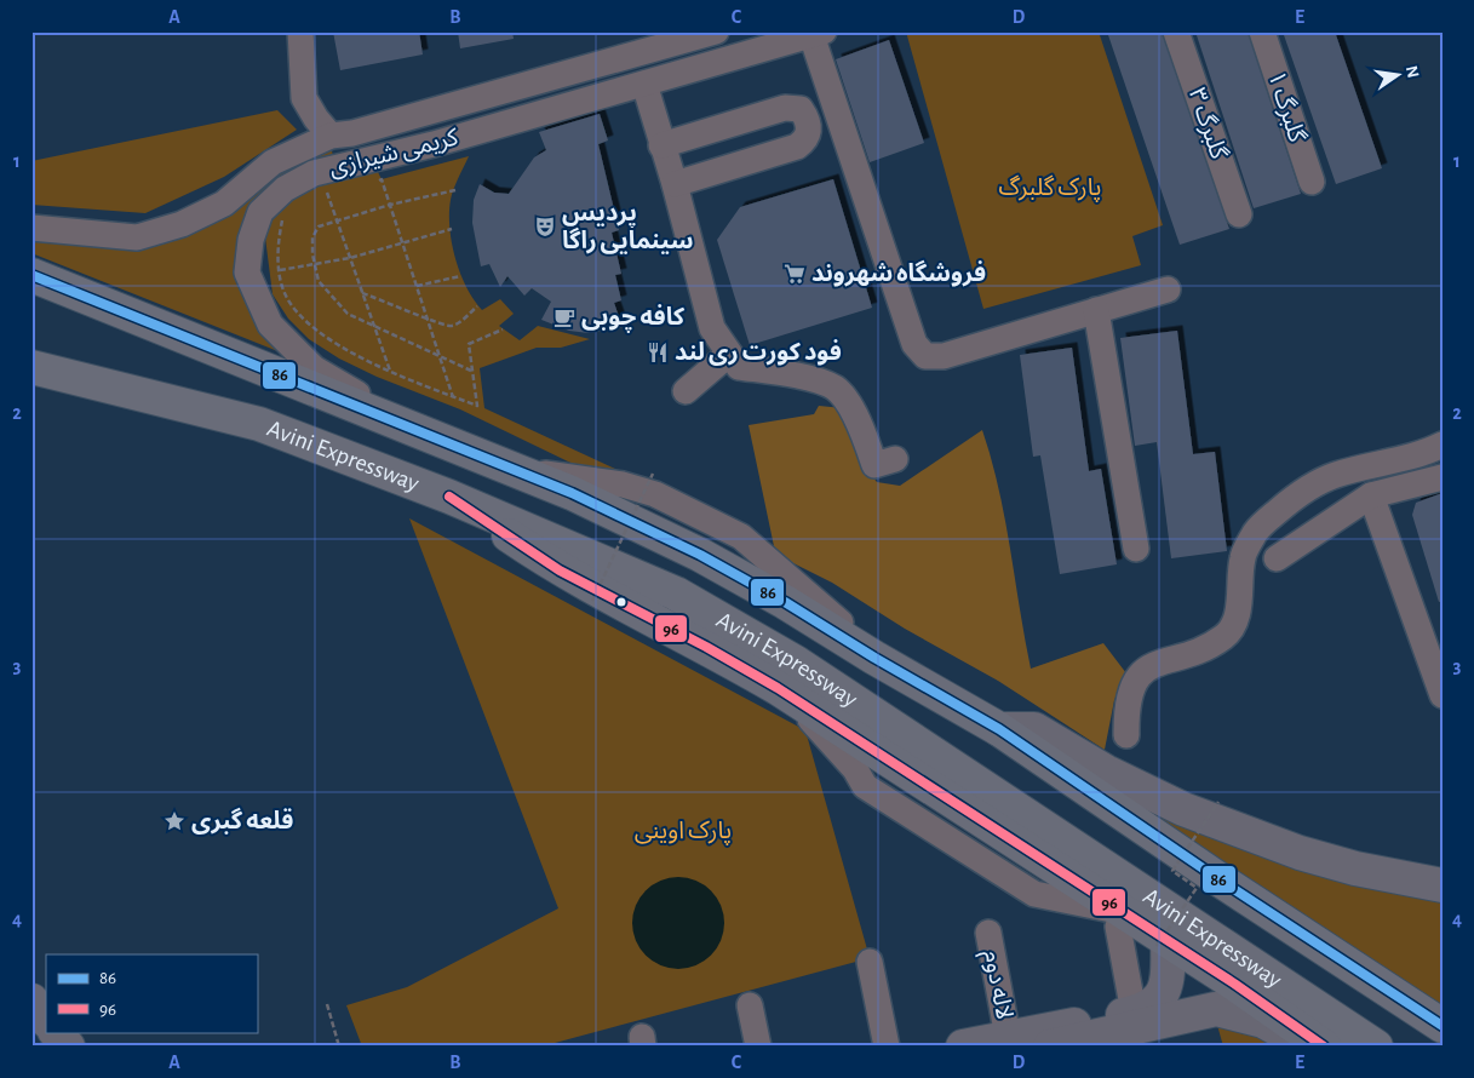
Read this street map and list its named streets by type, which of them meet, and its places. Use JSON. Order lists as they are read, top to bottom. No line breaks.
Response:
{"streets":{"highway":["Avini Expressway"],"street":["گلبرگ ۱","گلبرگ ۳","کریمی شیرازی","لاله دوم"]},"crossings":[["کریمی شیرازی","Avini Expressway"]],"parks":["پارک گلبرگ","پارک اوینی"],"places":{"theatre":["پردیس سینمایی راگا"],"supermarket":["فروشگاه شهروند"],"cafe":["کافه چوبی"],"restaurant":["فود کورت ری لند"],"place":["قلعه گبری"]},"lines":["transit line 86","transit line 96"],"legend":["86","96"],"north":"right","grid":{"columns":["A","B","C","D","E"],"rows":["1","2","3","4"]}}
